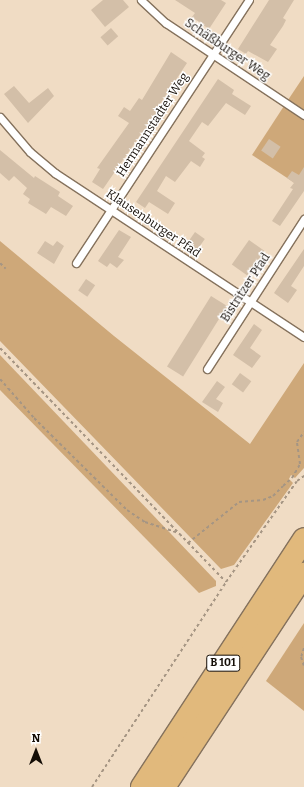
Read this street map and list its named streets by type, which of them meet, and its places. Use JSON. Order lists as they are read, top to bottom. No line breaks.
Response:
{"streets":{"main road":["B 101"],"lane":["Schäßburger Weg","Hermannstadter Weg","Klausenburger Pfad","Bistritzer Pfad"]},"crossings":[["Schäßburger Weg","Hermannstadter Weg"],["Hermannstadter Weg","Klausenburger Pfad"],["Klausenburger Pfad","Bistritzer Pfad"]],"north":"top"}
